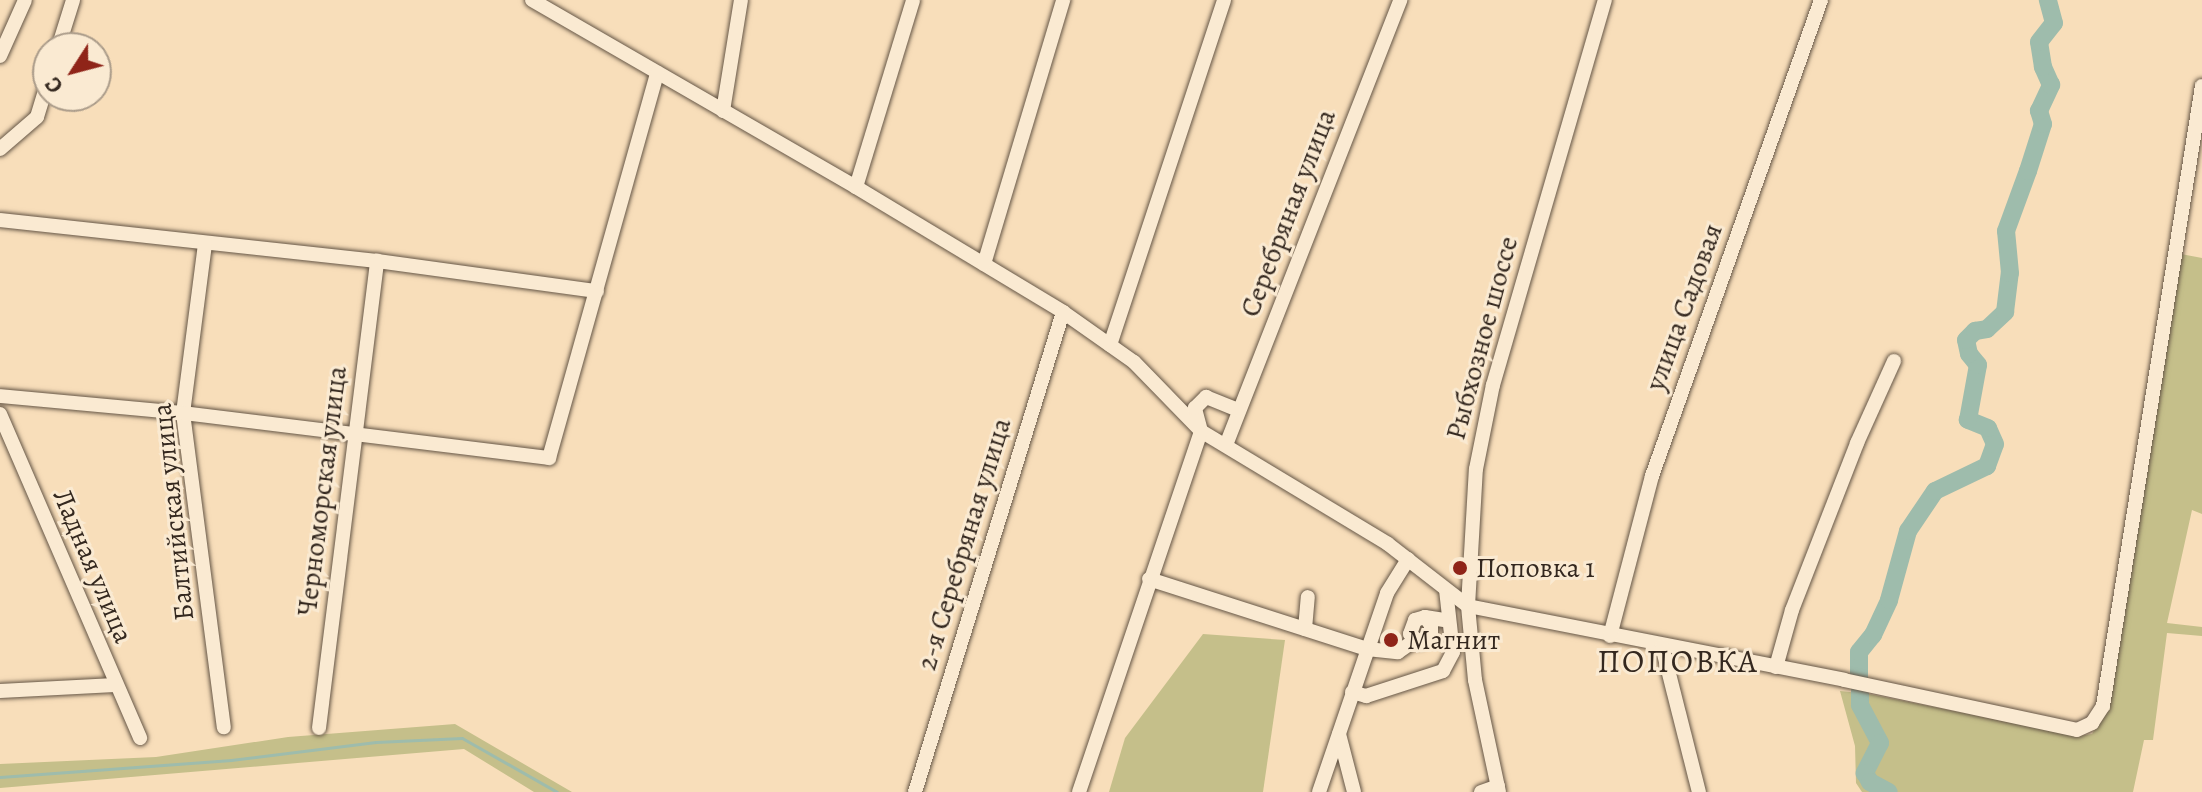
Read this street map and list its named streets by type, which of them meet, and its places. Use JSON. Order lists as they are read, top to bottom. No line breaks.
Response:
{"streets":{"street":["Серебряная улица","улица Садовая","Рыбхозное шоссе","Черноморская улица","Балтийская улица","2-я Серебряная улица","Ладная улица"]},"districts":["ПОПОВКА"],"places":["Поповка 1","Магнит"],"north":"bottom left"}
